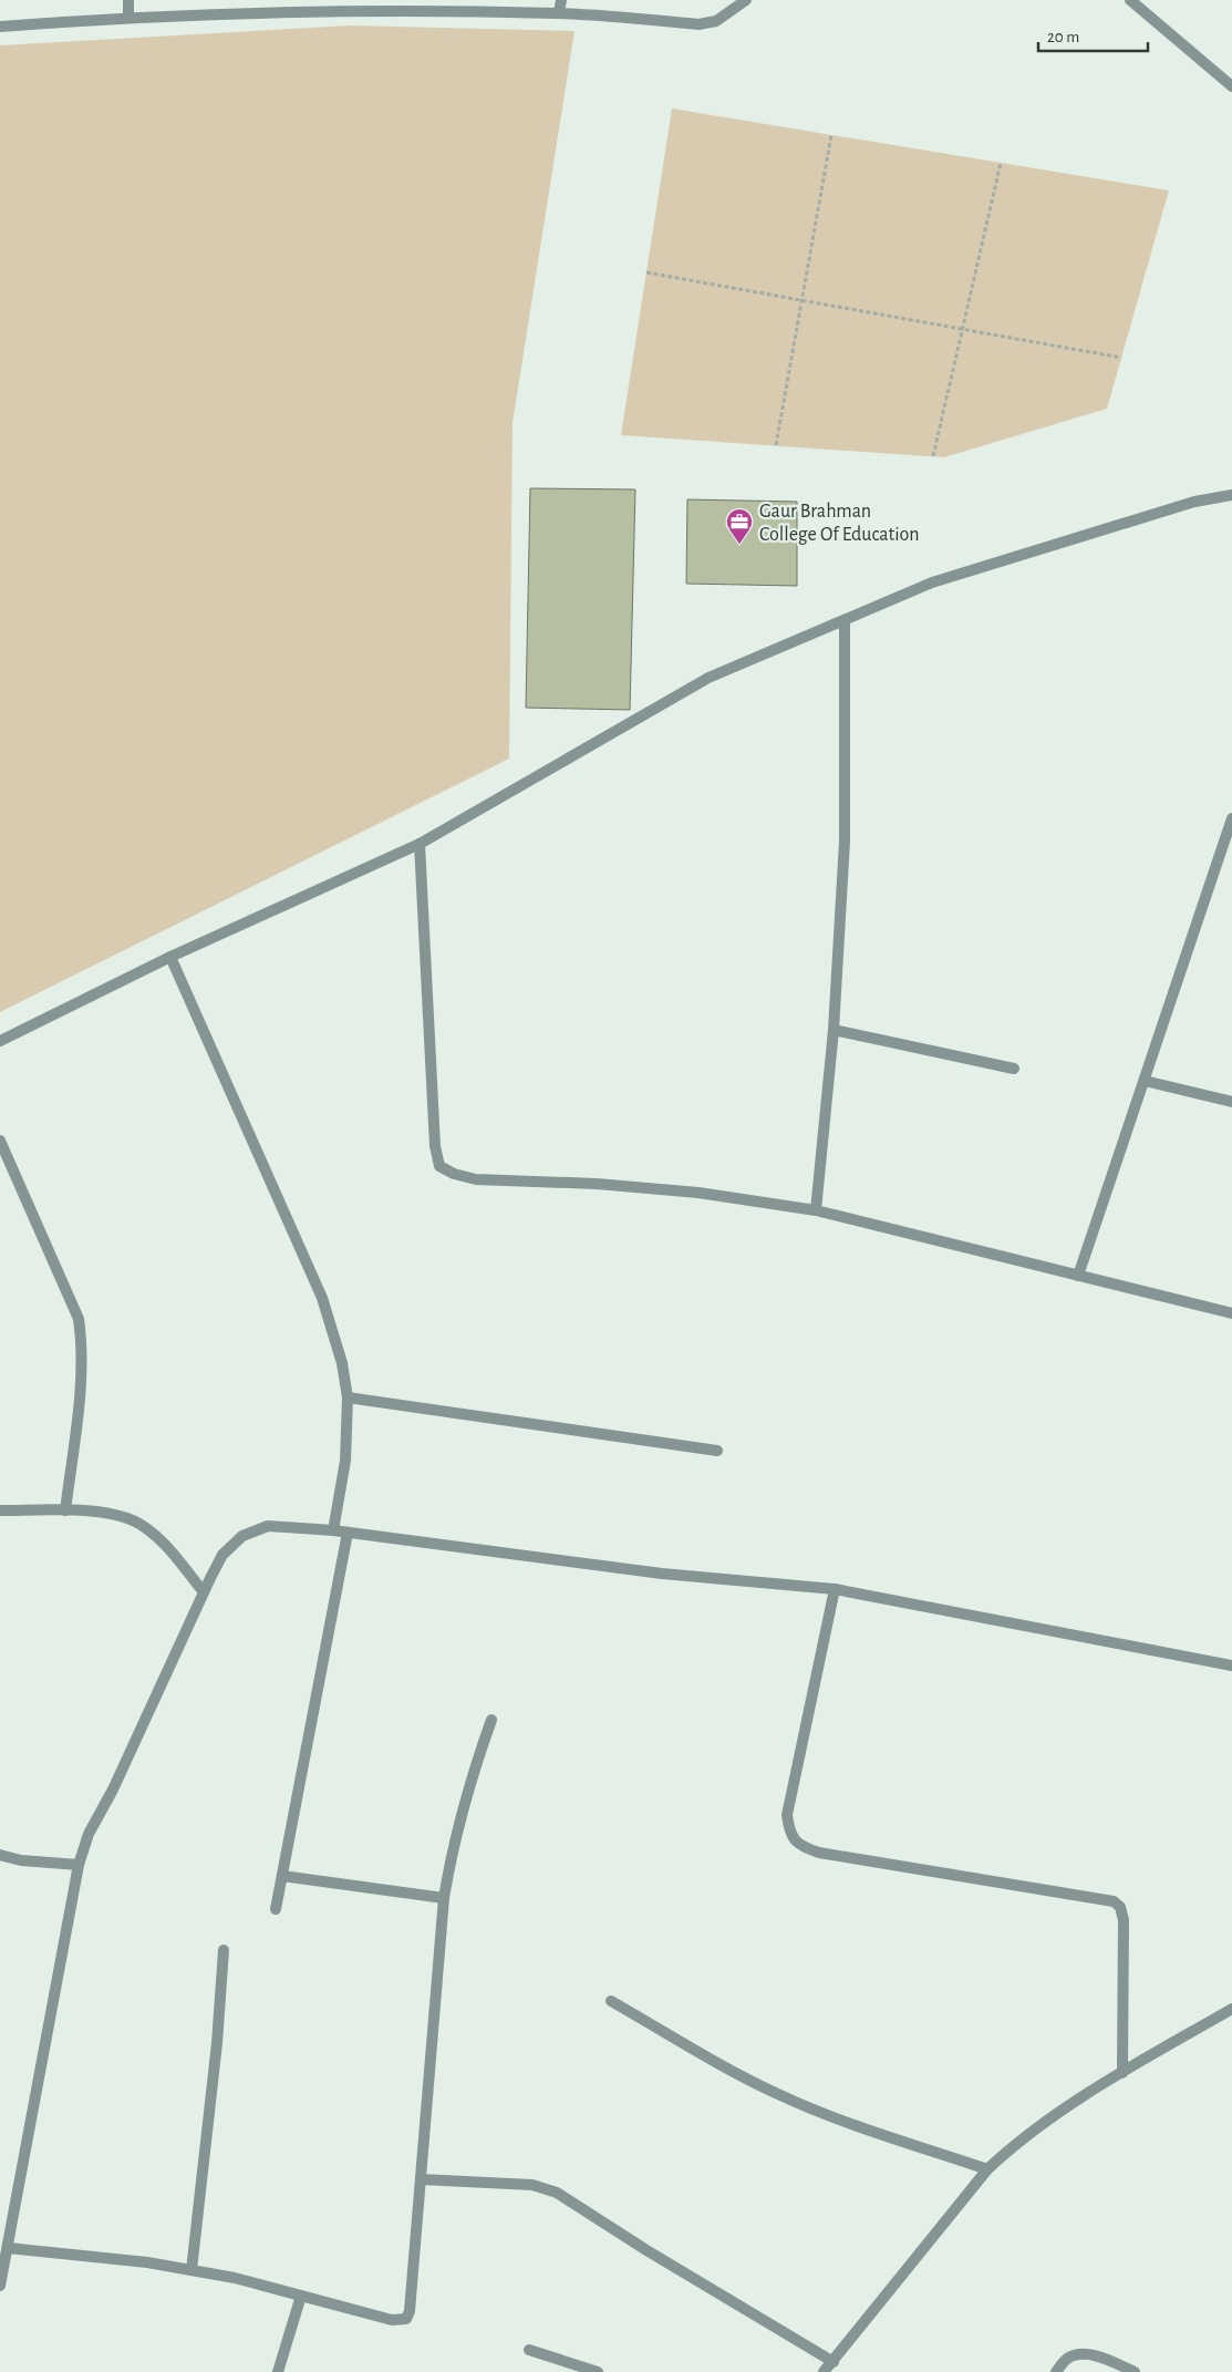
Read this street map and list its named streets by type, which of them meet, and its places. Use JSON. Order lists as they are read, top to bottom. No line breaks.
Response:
{"places":{"office":["Gaur Brahman College Of Education"]},"scale_bar":"20 m"}
